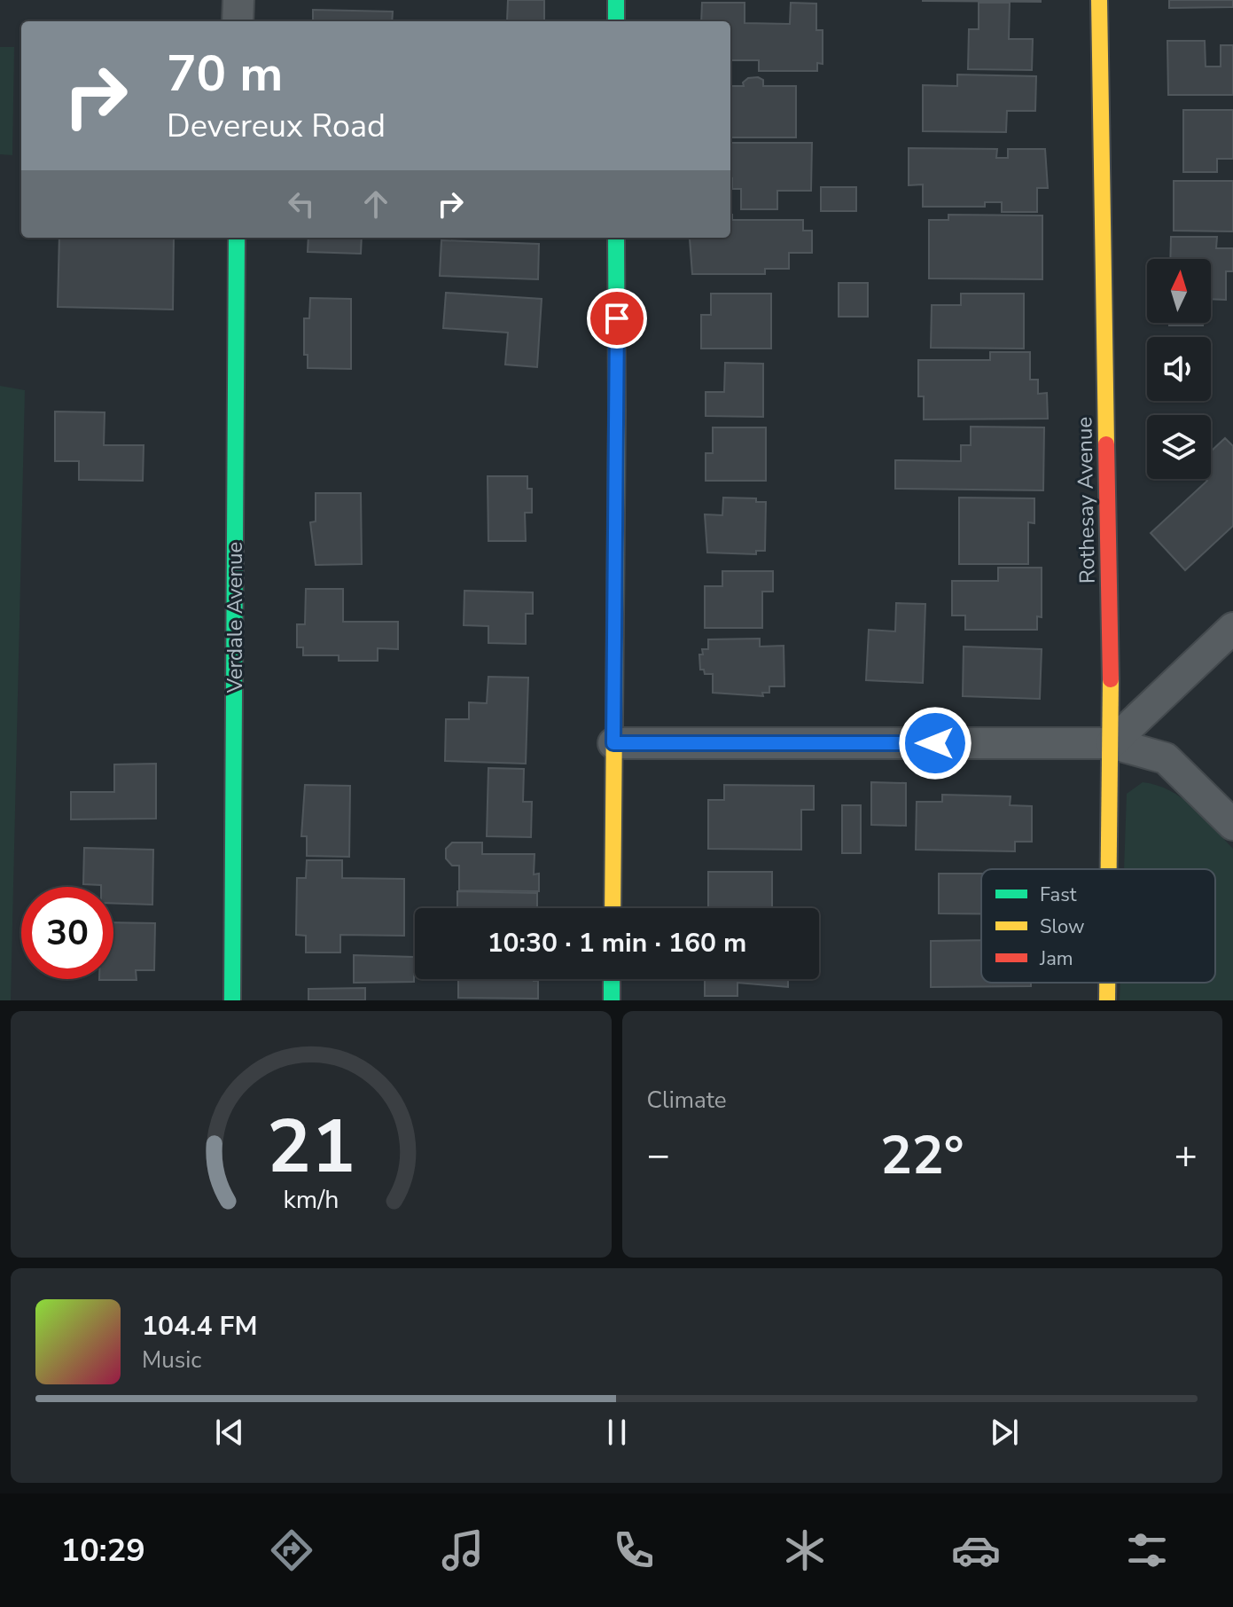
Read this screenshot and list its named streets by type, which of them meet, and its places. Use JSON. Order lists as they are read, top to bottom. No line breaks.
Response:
{"streets":{"street":["Rothesay Avenue","Verdale Avenue"]},"legend":["Fast","Slow","Jam"],"north":"top","page":{"turn":["70 m","Devereux Road"],"limit":"30","trip":"10:30 · 1 min · 160 m","tile":"Climate","heat":["−","22°","+"],"song":["104.4 FM","Music"],"tabs":"10:29","gauge":["21","km/h"]}}
